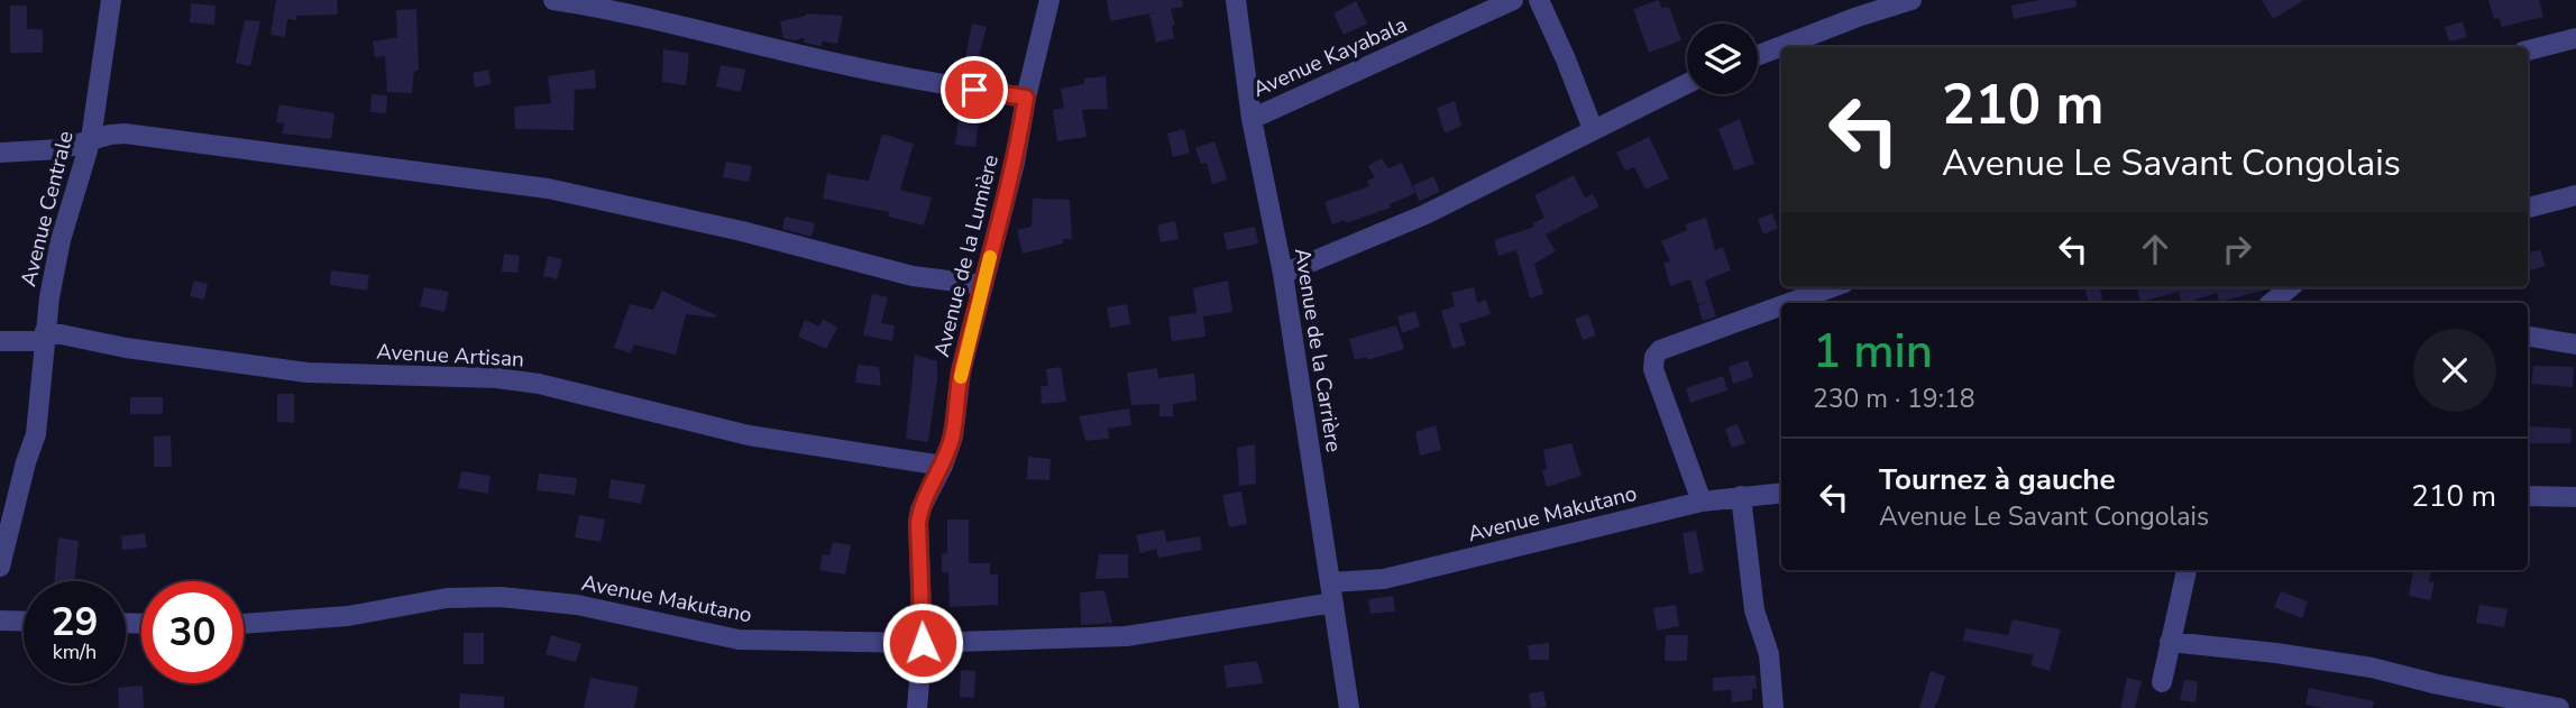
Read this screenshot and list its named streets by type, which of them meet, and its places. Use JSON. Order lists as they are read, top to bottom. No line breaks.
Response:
{"streets":{"street":["Avenue Kayabala","Avenue Centrale","Avenue de la Lumière","Avenue de la Carrière","Avenue Artisan","Avenue Makutano"]},"crossings":[["Avenue Kayabala","Avenue de la Carrière"],["Avenue Centrale","Avenue Artisan"],["Avenue de la Lumière","Avenue Artisan"],["Avenue de la Lumière","Avenue Makutano"],["Avenue de la Carrière","Avenue Makutano"]],"page":{"turn":["210 m","Avenue Le Savant Congolais"],"heading":["1 min","230 m · 19:18"],"list":[{"name":"Tournez à gauche","note":"Avenue Le Savant Congolais","value":"210 m"}],"speed":"29 km/h","limit":"30"}}
